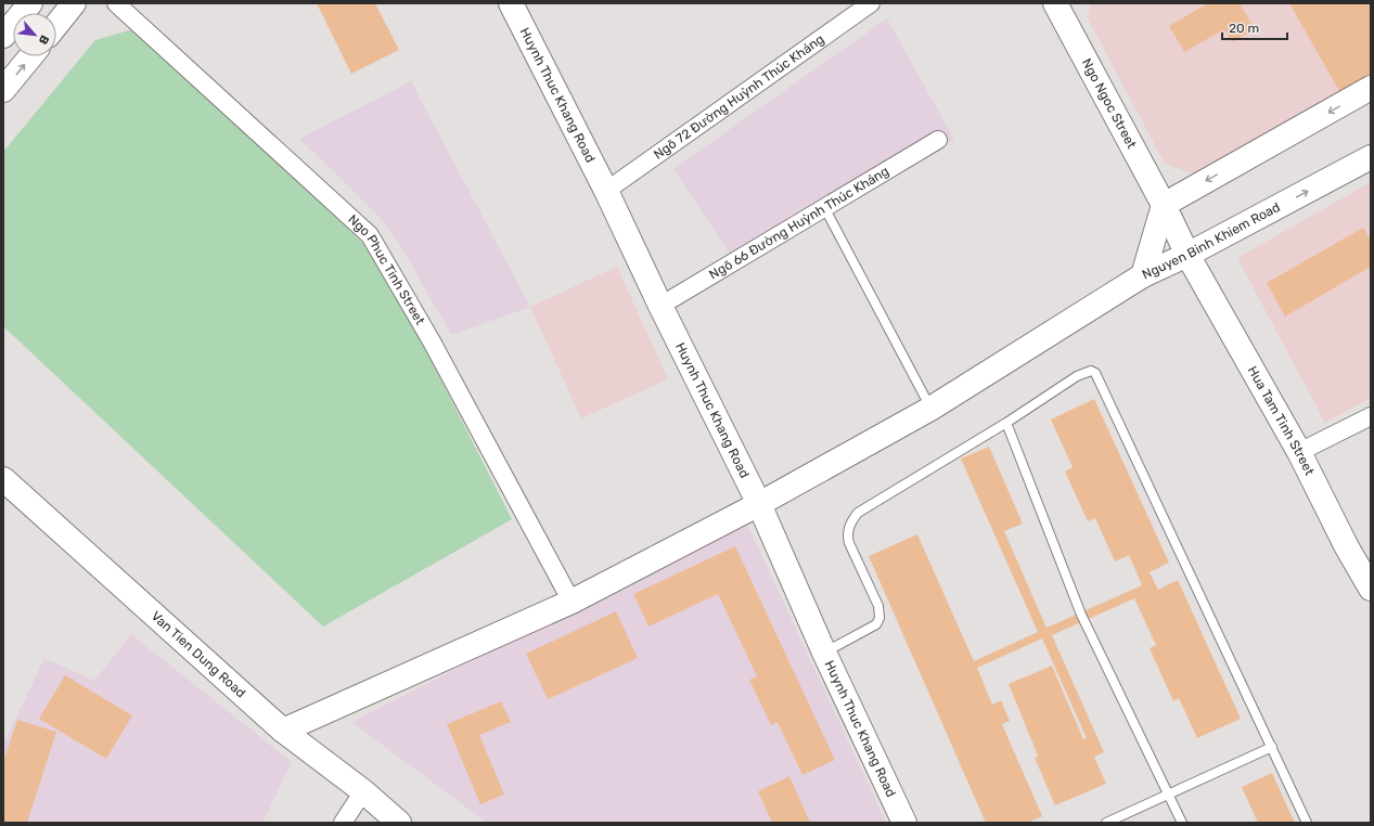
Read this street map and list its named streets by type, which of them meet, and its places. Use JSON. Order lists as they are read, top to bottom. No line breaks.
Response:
{"streets":{"main road":["Huynh Thuc Khang Road","Ngo Ngoc Street","Nguyen Binh Khiem Road","Hua Tam Tinh Street","Van Tien Dung Road"],"street":["Ngõ 72 Đường Huỳnh Thúc Kháng","Ngõ 66 Đường Huỳnh Thúc Kháng","Ngo Phuc Tinh Street"]},"crossings":[["Huynh Thuc Khang Road","Ngõ 72 Đường Huỳnh Thúc Kháng"],["Huynh Thuc Khang Road","Ngõ 66 Đường Huỳnh Thúc Kháng"],["Ngo Ngoc Street","Nguyen Binh Khiem Road"],["Ngo Ngoc Street","Hua Tam Tinh Street"],["Nguyen Binh Khiem Road","Hua Tam Tinh Street"]],"scale_bar":"20 m","north":"bottom right"}
